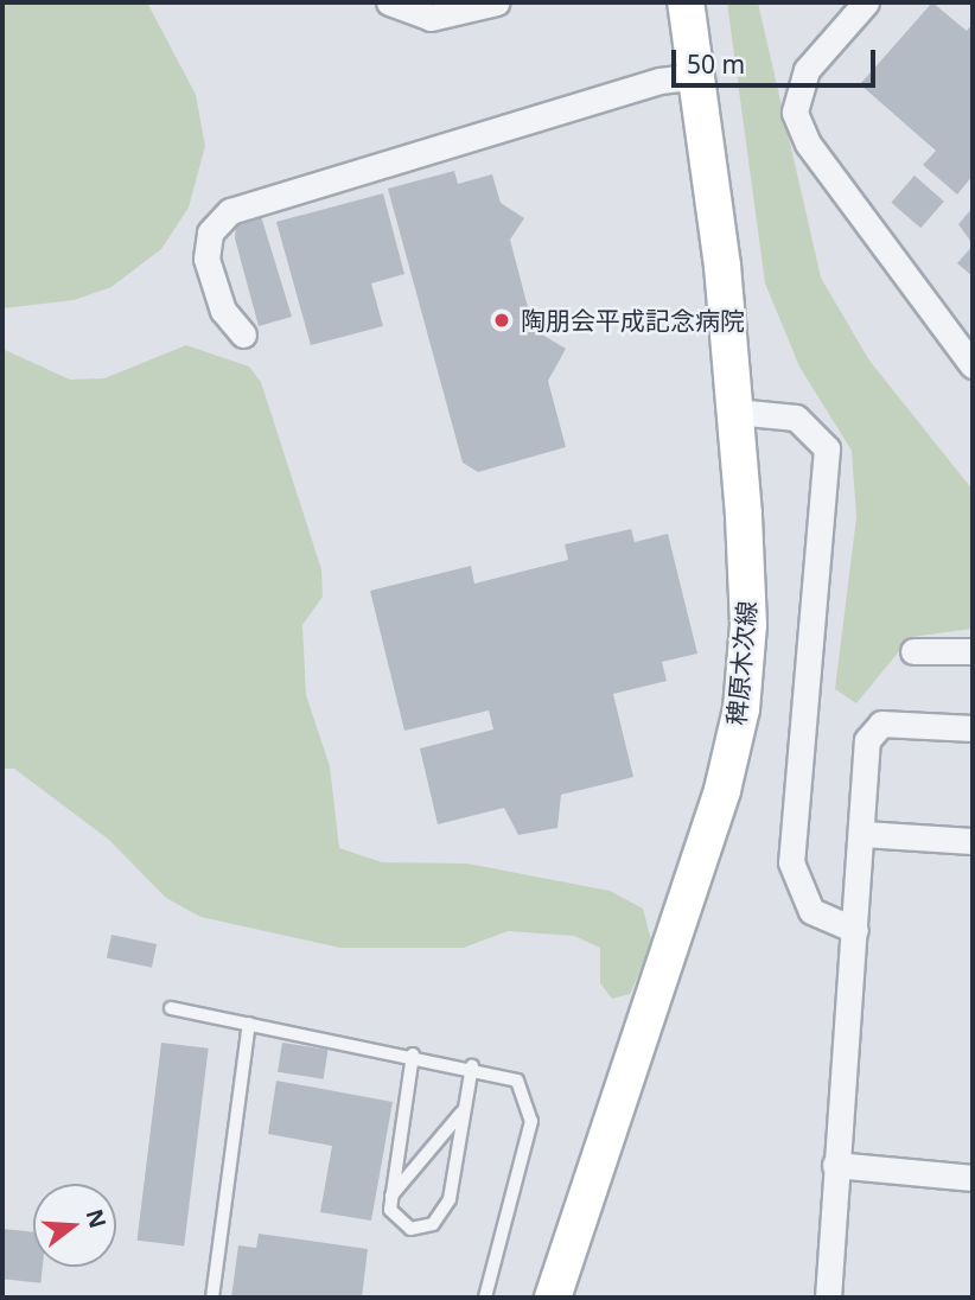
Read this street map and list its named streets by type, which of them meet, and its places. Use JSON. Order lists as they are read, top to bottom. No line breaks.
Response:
{"streets":{"main road":["稗原木次線"]},"places":["陶朋会平成記念病院"],"scale_bar":"50 m","north":"right"}
